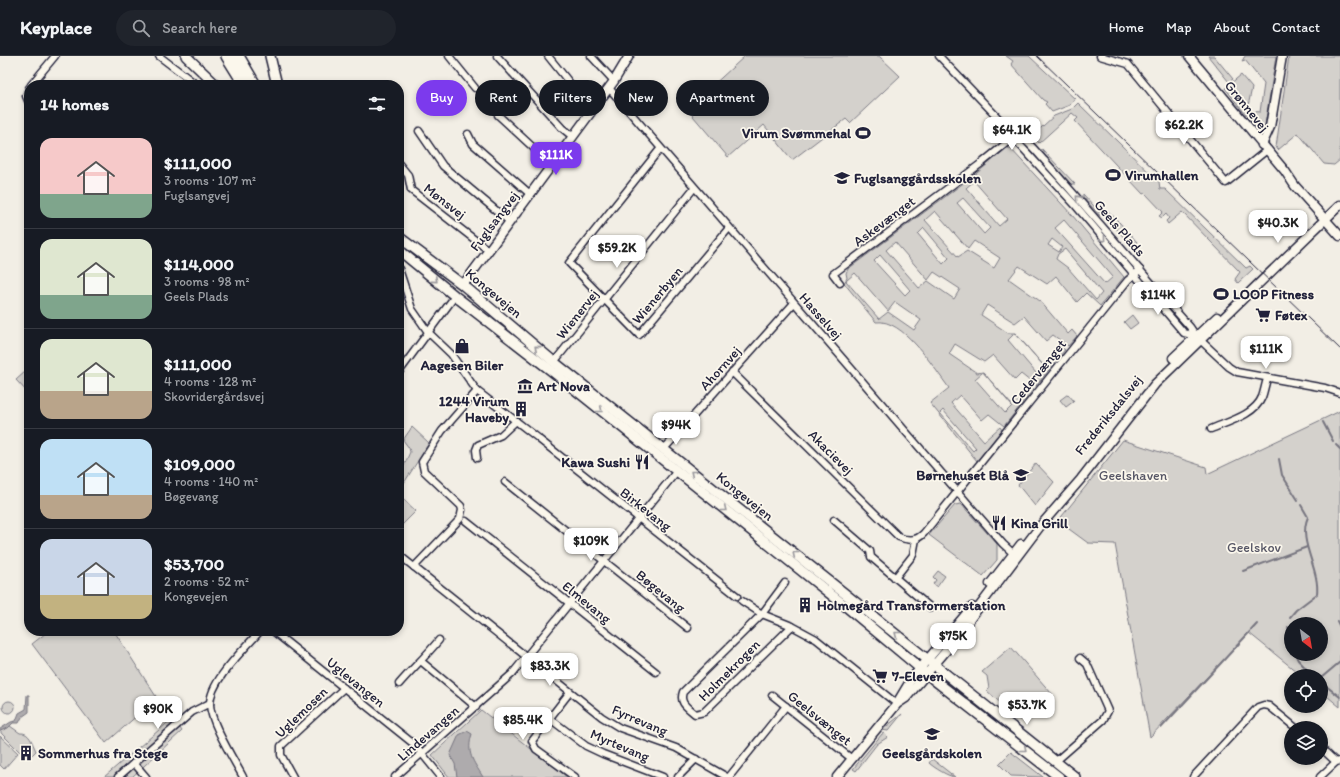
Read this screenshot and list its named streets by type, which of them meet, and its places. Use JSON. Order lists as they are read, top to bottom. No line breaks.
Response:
{"streets":{"main road":["Kongevejen"],"street":["Grønnevej","Mønsvej","Fuglsangvej","Askevænget","Geels Plads","Wienerbyen","Wienervej","Hasselvej","Ahornvej","Cedervænget","Frederiksdalsvej","Akacievej","Birkevang","Bøgevang","Elmevang","Holmekrogen","Uglevangen","Uglemosen","Geelsvænget","Fyrrevang","Lindevangen","Myrtevang"]},"crossings":[["Grønnevej","Frederiksdalsvej"],["Mønsvej","Fuglsangvej"],["Fuglsangvej","Kongevejen"],["Fuglsangvej","Hasselvej"],["Askevænget","Geels Plads"],["Geels Plads","Cedervænget"],["Geels Plads","Frederiksdalsvej"],["Kongevejen","Wienervej"],["Kongevejen","Ahornvej"],["Kongevejen","Frederiksdalsvej"],["Kongevejen","Lindevangen"],["Wienerbyen","Wienervej"],["Wienerbyen","Hasselvej"],["Wienervej","Hasselvej"],["Hasselvej","Ahornvej"],["Hasselvej","Cedervænget"],["Hasselvej","Frederiksdalsvej"],["Ahornvej","Akacievej"],["Frederiksdalsvej","Geelsvænget"],["Birkevang","Lindevangen"],["Bøgevang","Lindevangen"],["Elmevang","Lindevangen"],["Uglevangen","Uglemosen"],["Uglevangen","Lindevangen"],["Fyrrevang","Lindevangen"]],"parks":["Geelshaven","Geelskov"],"places":{"sports":["Virum Svømmehal","Virumhallen","LOOP Fitness"],"school or university":["Fuglsanggårdsskolen","Børnehuset Blå","Geelsgårdskolen"],"supermarket":["Føtex","7-Eleven"],"shop":["Aagesen Biler"],"museum":["Art Nova"],"building":["1244 Virum Haveby","Holmegård Transformerstation","Sommerhus fra Stege"],"restaurant":["Kawa Sushi","Kina Grill"]},"north":"bottom right","page":{"header":"Keyplace","search":"Search here","nav":["Home","Map","About","Contact"],"chip":["Buy","Rent","Filters","New","Apartment"],"heading":"14 homes","price":["$62.2K","$64.1K","$111K","$40.3K","$59.2K","$114K","$111K","$94K","$109K","$75K","$83.3K","$53.7K","$90K","$85.4K"],"list":[{"name":"$111,000","note":"3 rooms · 107 m² · Fuglsangvej"},{"name":"$114,000","note":"3 rooms · 98 m² · Geels Plads"},{"name":"$111,000","note":"4 rooms · 128 m² · Skovridergårdsvej"},{"name":"$109,000","note":"4 rooms · 140 m² · Bøgevang"},{"name":"$53,700","note":"2 rooms · 52 m² · Kongevejen"}]}}
